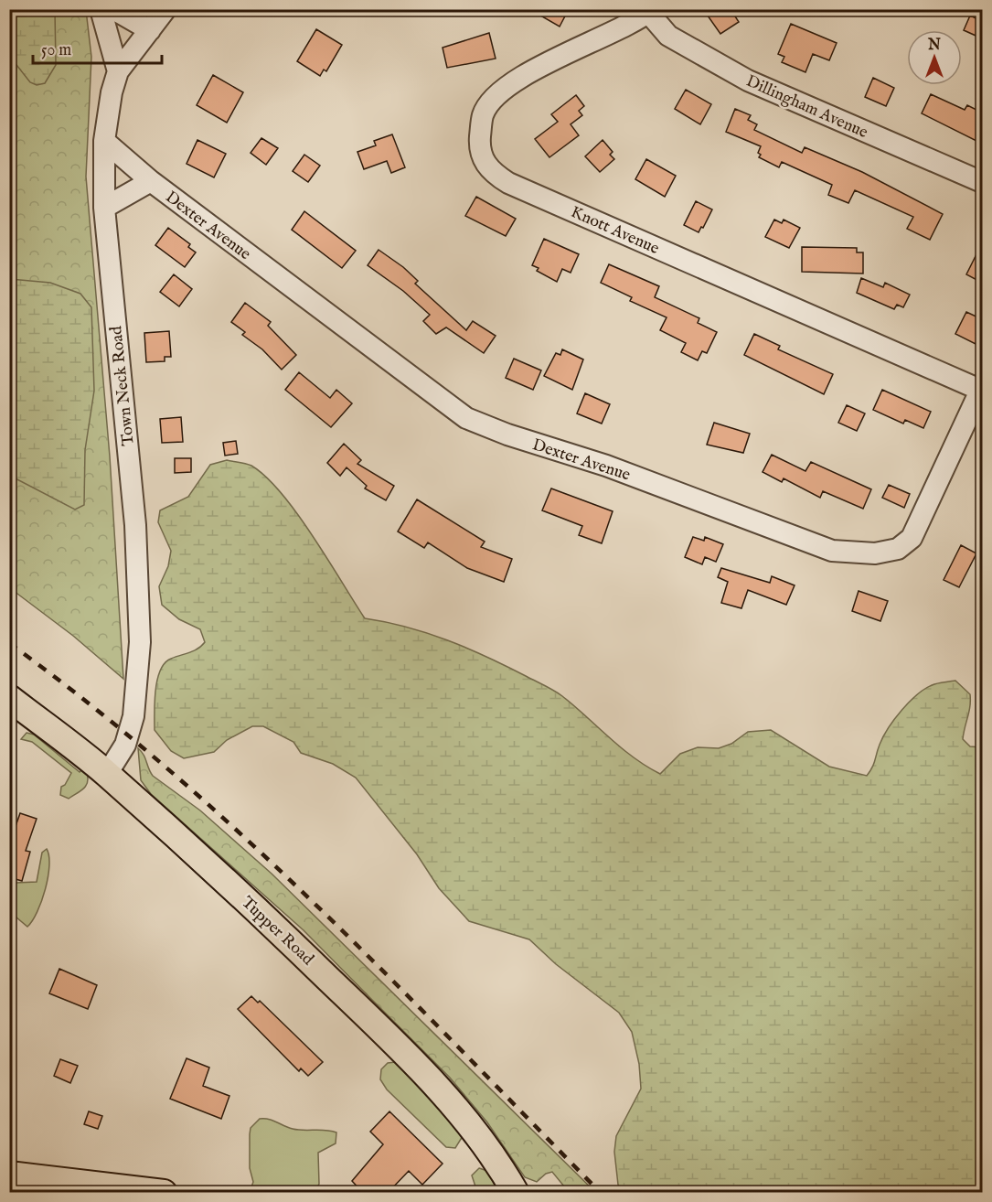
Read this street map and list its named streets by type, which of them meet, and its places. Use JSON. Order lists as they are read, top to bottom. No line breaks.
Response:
{"streets":{"main road":["Tupper Road"],"street":["Dillingham Avenue","Dexter Avenue","Knott Avenue","Town Neck Road"]},"crossings":[["Dillingham Avenue","Knott Avenue"],["Dexter Avenue","Knott Avenue"],["Dexter Avenue","Town Neck Road"],["Town Neck Road","Tupper Road"]],"scale_bar":"50 m","north":"top"}
